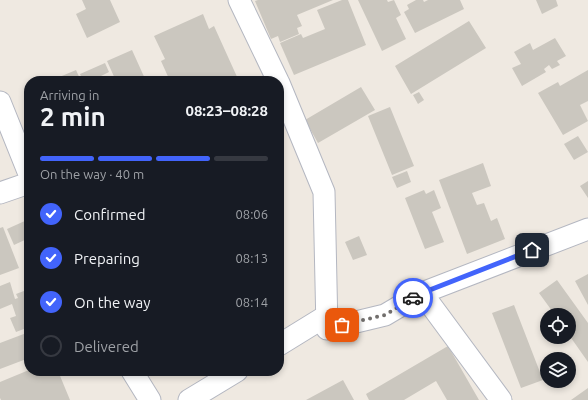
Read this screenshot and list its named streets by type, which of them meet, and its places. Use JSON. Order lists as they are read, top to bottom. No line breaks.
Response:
{"page":{"heading":["2 min","Arriving in","08:23–08:28"],"bar":"On the way · 40 m","list":[["Confirmed","08:06"],["Preparing","08:13"],["On the way","08:14"],"Delivered"]}}
